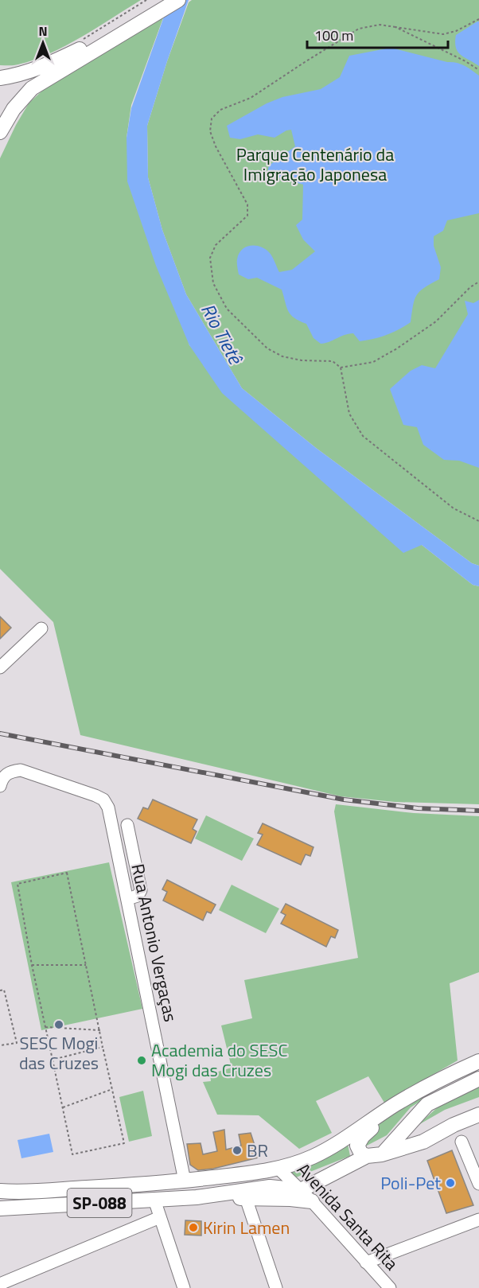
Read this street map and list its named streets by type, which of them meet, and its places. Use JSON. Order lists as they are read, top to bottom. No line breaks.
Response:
{"streets":{"main road":["SP-088"],"street":["Rua Antonio Vergaças","Avenida Santa Rita"]},"crossings":[["Rua Antonio Vergaças","SP-088"],["SP-088","Avenida Santa Rita"]],"water":["Rio Tietê"],"parks":["Parque Centenário da Imigração Japonesa"],"places":["SESC Mogi das Cruzes","Academia do SESC Mogi das Cruzes","BR","Poli-Pet","Kirin Lamen"],"scale_bar":"100 m","north":"top"}
